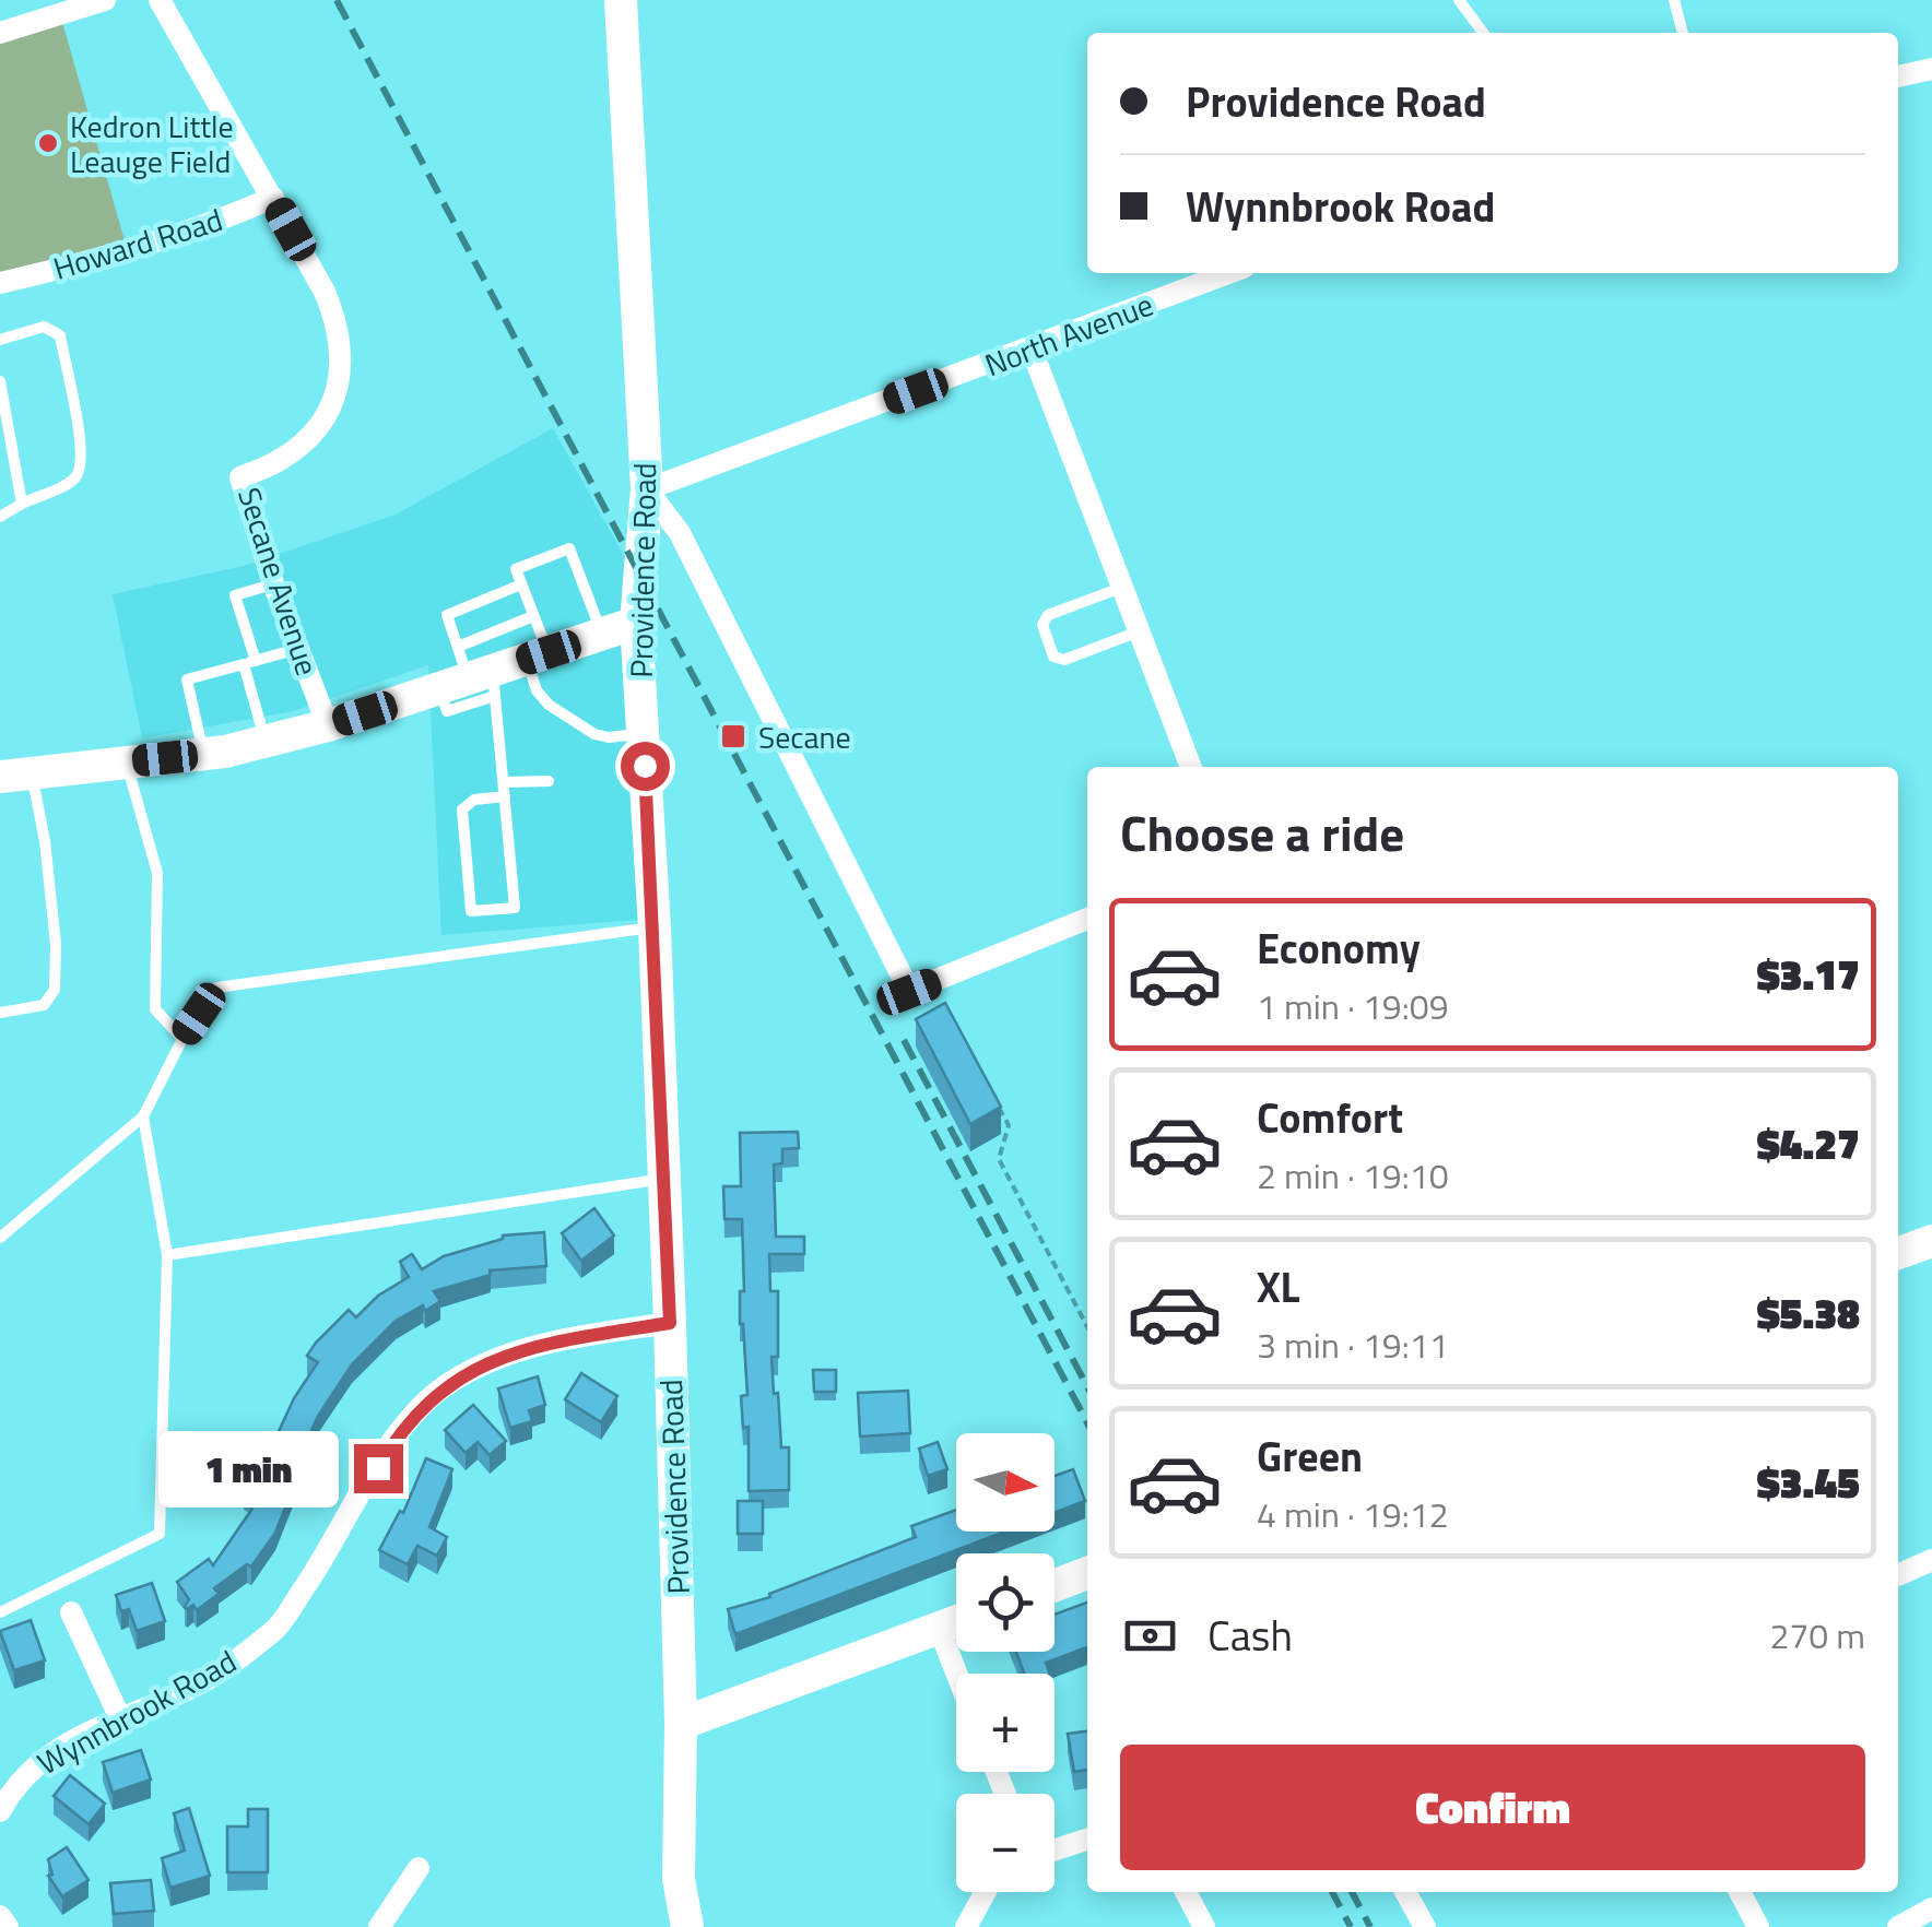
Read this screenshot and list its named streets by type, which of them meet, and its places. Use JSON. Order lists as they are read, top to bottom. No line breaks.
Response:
{"streets":{"street":["Howard Road","North Avenue","Providence Road","Secane Avenue","Wynnbrook Road"]},"crossings":[["Howard Road","Secane Avenue"],["North Avenue","Providence Road"],["Providence Road","Wynnbrook Road"]],"places":{"other":["Kedron Little Leauge Field"],"transit":["Secane"]},"north":"right","page":{"banner":["Providence Road","Wynnbrook Road"],"heading":"Choose a ride","list":[{"name":"Economy","note":"1 min · 19:09","value":"$3.17"},{"name":"Comfort","note":"2 min · 19:10","value":"$4.27"},{"name":"XL","note":"3 min · 19:11","value":"$5.38"},{"name":"Green","note":"4 min · 19:12","value":"$3.45"}],"bubble":"1 min","map_buttons":["+","−"],"pay":["Cash","270 m"],"buttons":"Confirm"}}
